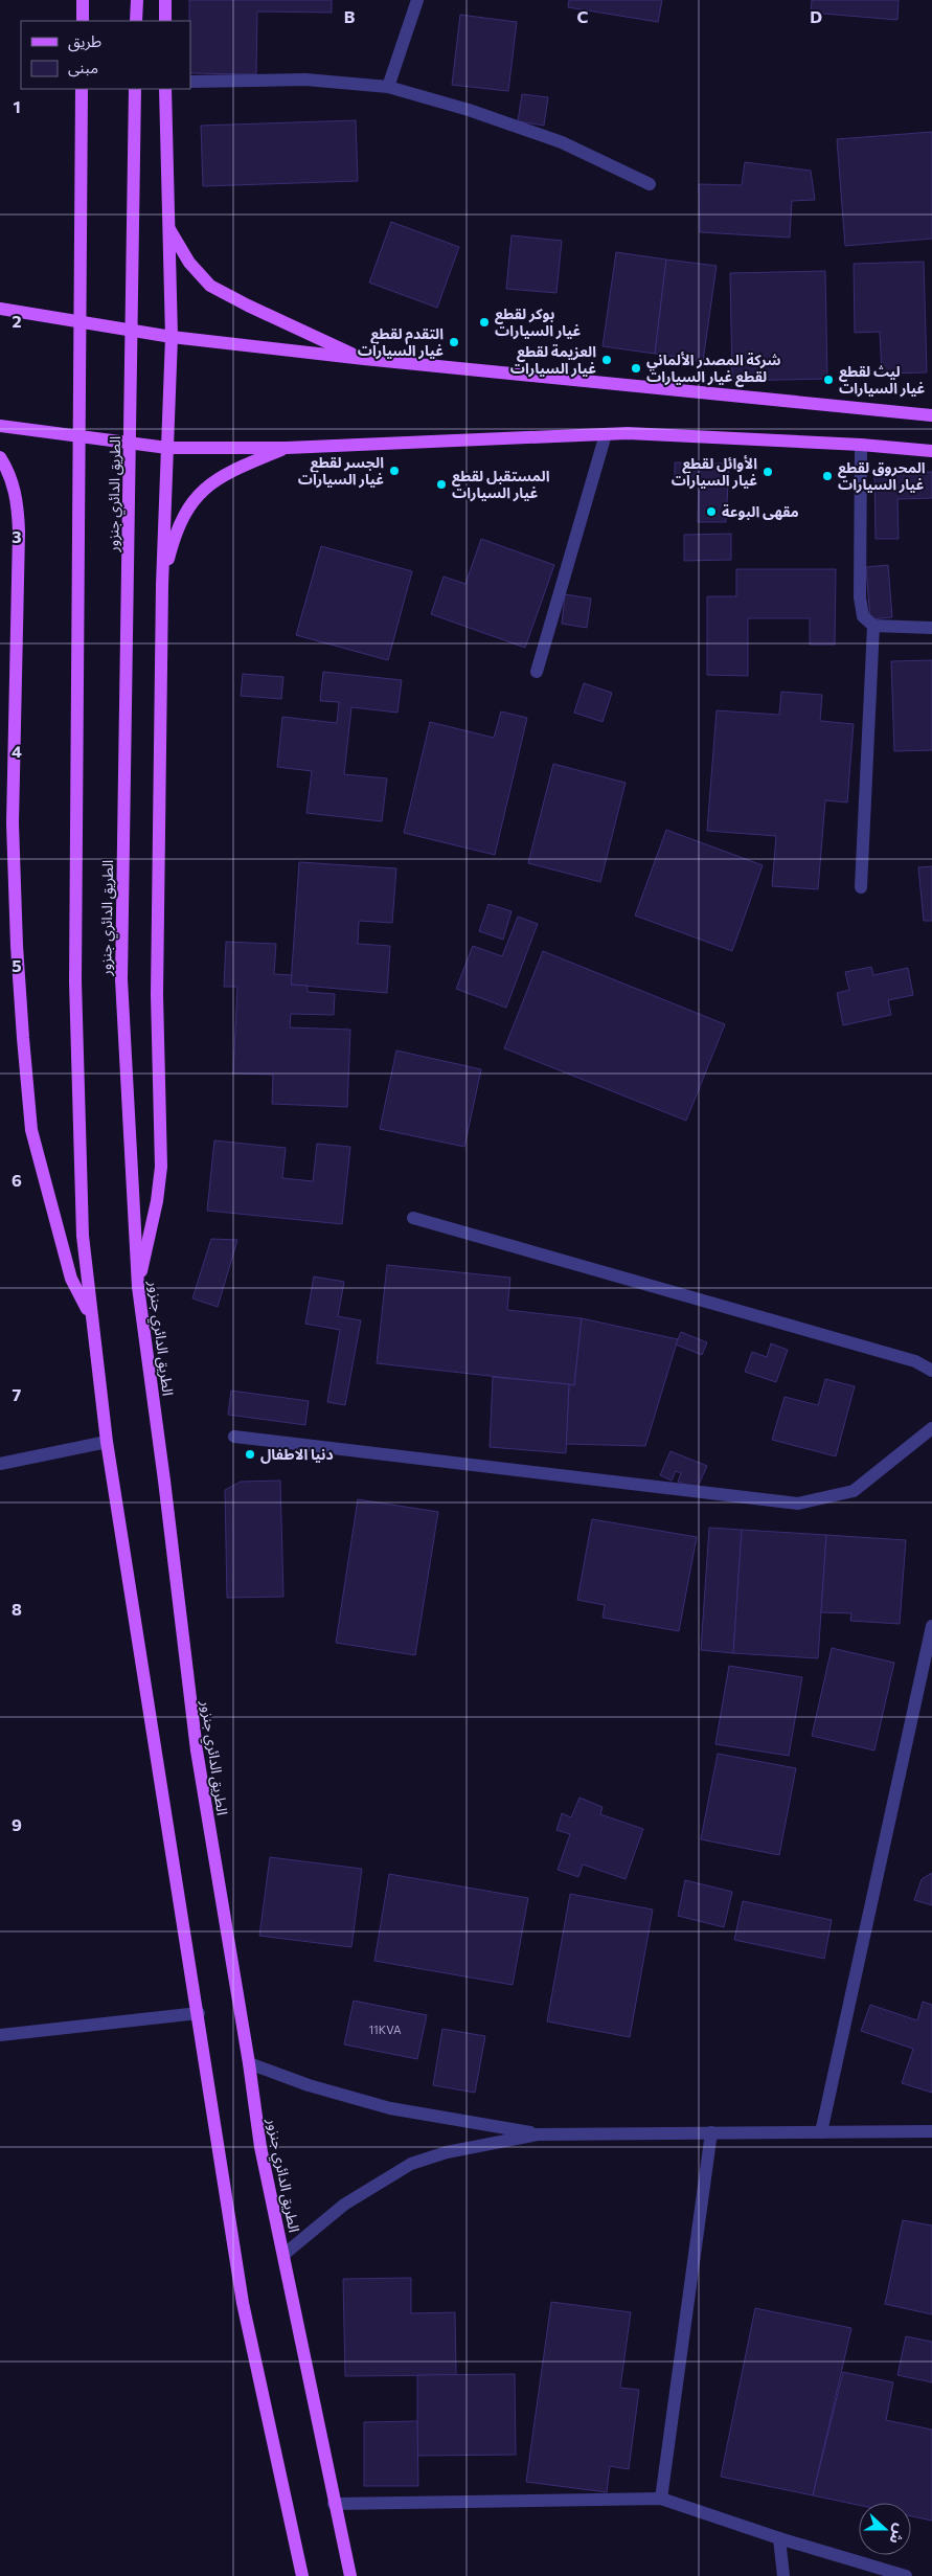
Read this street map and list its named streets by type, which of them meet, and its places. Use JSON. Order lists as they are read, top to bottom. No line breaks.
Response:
{"streets":{"main road":["الطريق الدائري جنزور"]},"places":["بوكر لقطع غيار السيارات","التقدم لقطع غيار السيارات","العزيمة لقطع غيار السيارات","شركة المصدر الألماني لقطع غيار السيارات","ليث لقطع غيار السيارات","الجسر لقطع غيار السيارات","الأوائل لقطع غيار السيارات","المحروق لقطع غيار السيارات","المستقبل لقطع غيار السيارات","مقهى البوعة","دنيا الاطفال"],"house_numbers":["11KVA"],"legend":["طريق","مبنى"],"north":"right","grid":{"columns":["B","C","D"],"rows":["1","2","3","4","5","6","7","8","9"]}}
